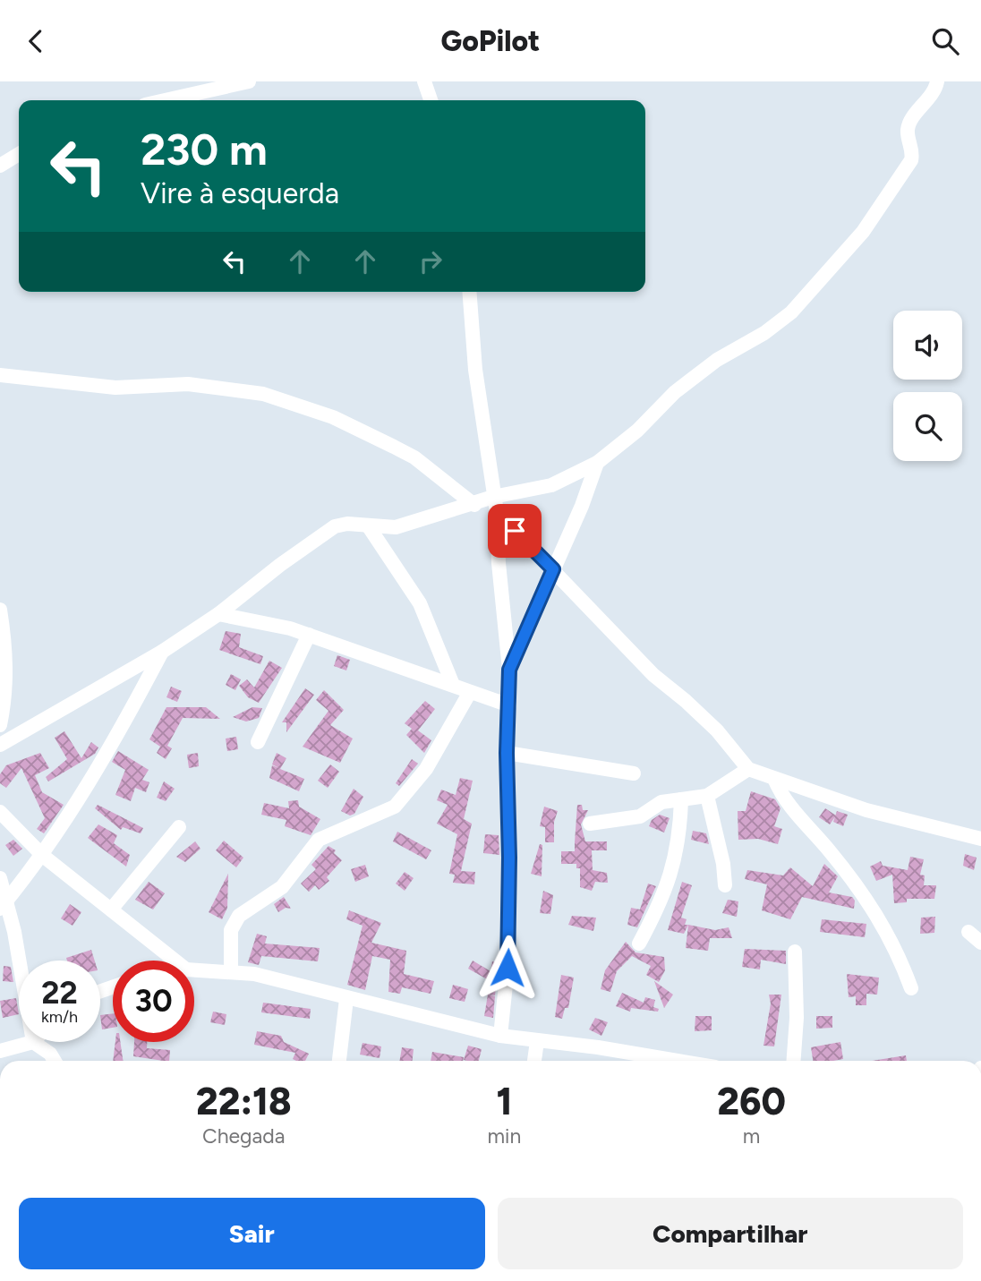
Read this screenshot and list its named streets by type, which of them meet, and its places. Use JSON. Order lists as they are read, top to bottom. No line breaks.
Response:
{"page":{"header":"GoPilot","turn":["230 m","Vire à esquerda"],"speed":"22 km/h","limit":"30","eta":["22:18","Chegada","1","min","260","m"],"buttons":["Sair","Compartilhar"]}}
